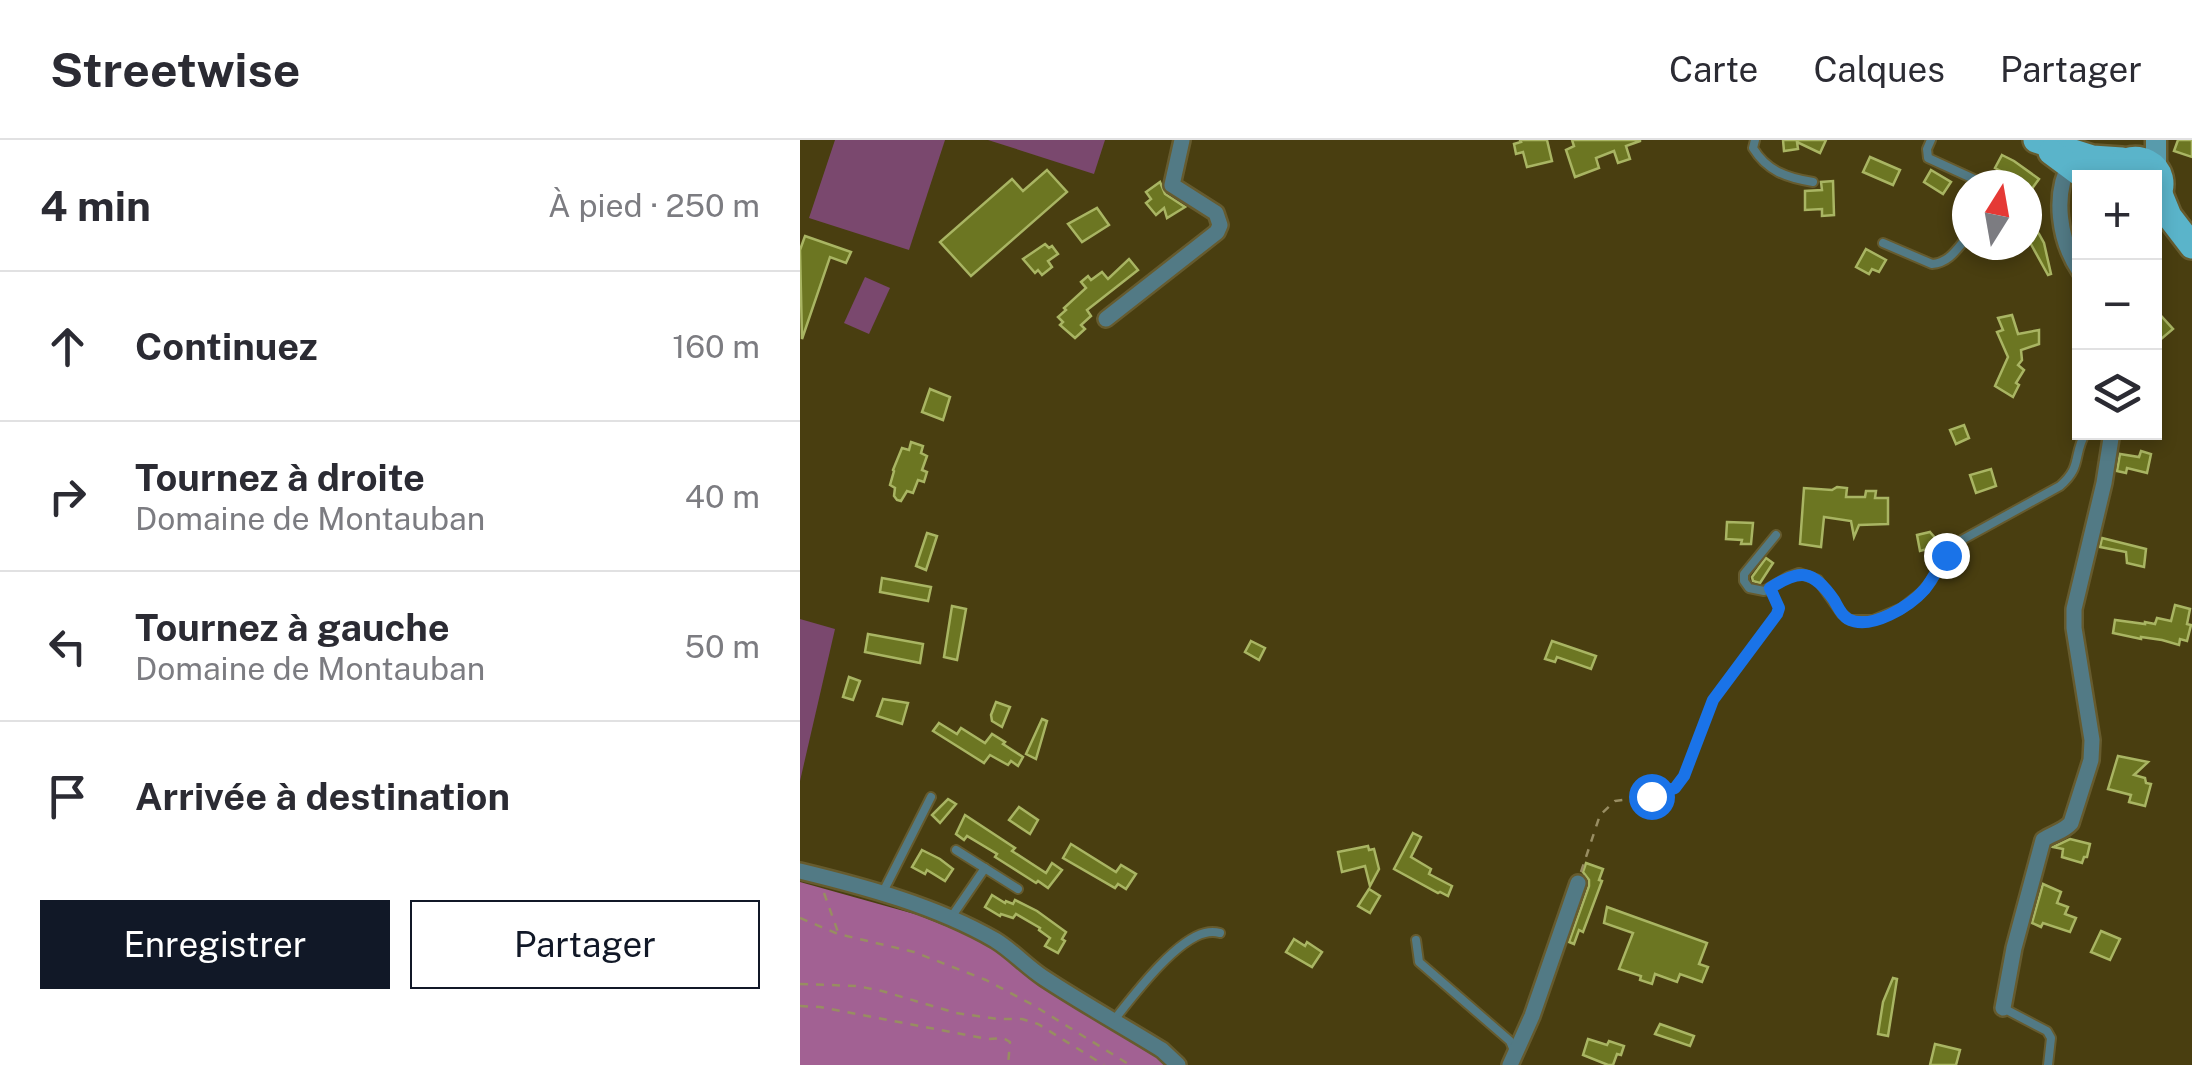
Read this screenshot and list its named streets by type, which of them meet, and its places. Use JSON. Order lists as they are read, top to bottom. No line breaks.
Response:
{"north":"top","page":{"header":"Streetwise","nav":["Carte","Calques","Partager"],"heading":["4 min","À pied · 250 m"],"map_buttons":["+","−"],"list":[["Continuez","160 m"],["Tournez à droite","Domaine de Montauban","40 m"],["Tournez à gauche","Domaine de Montauban","50 m"],"Arrivée à destination"],"buttons":["Enregistrer","Partager"]}}
